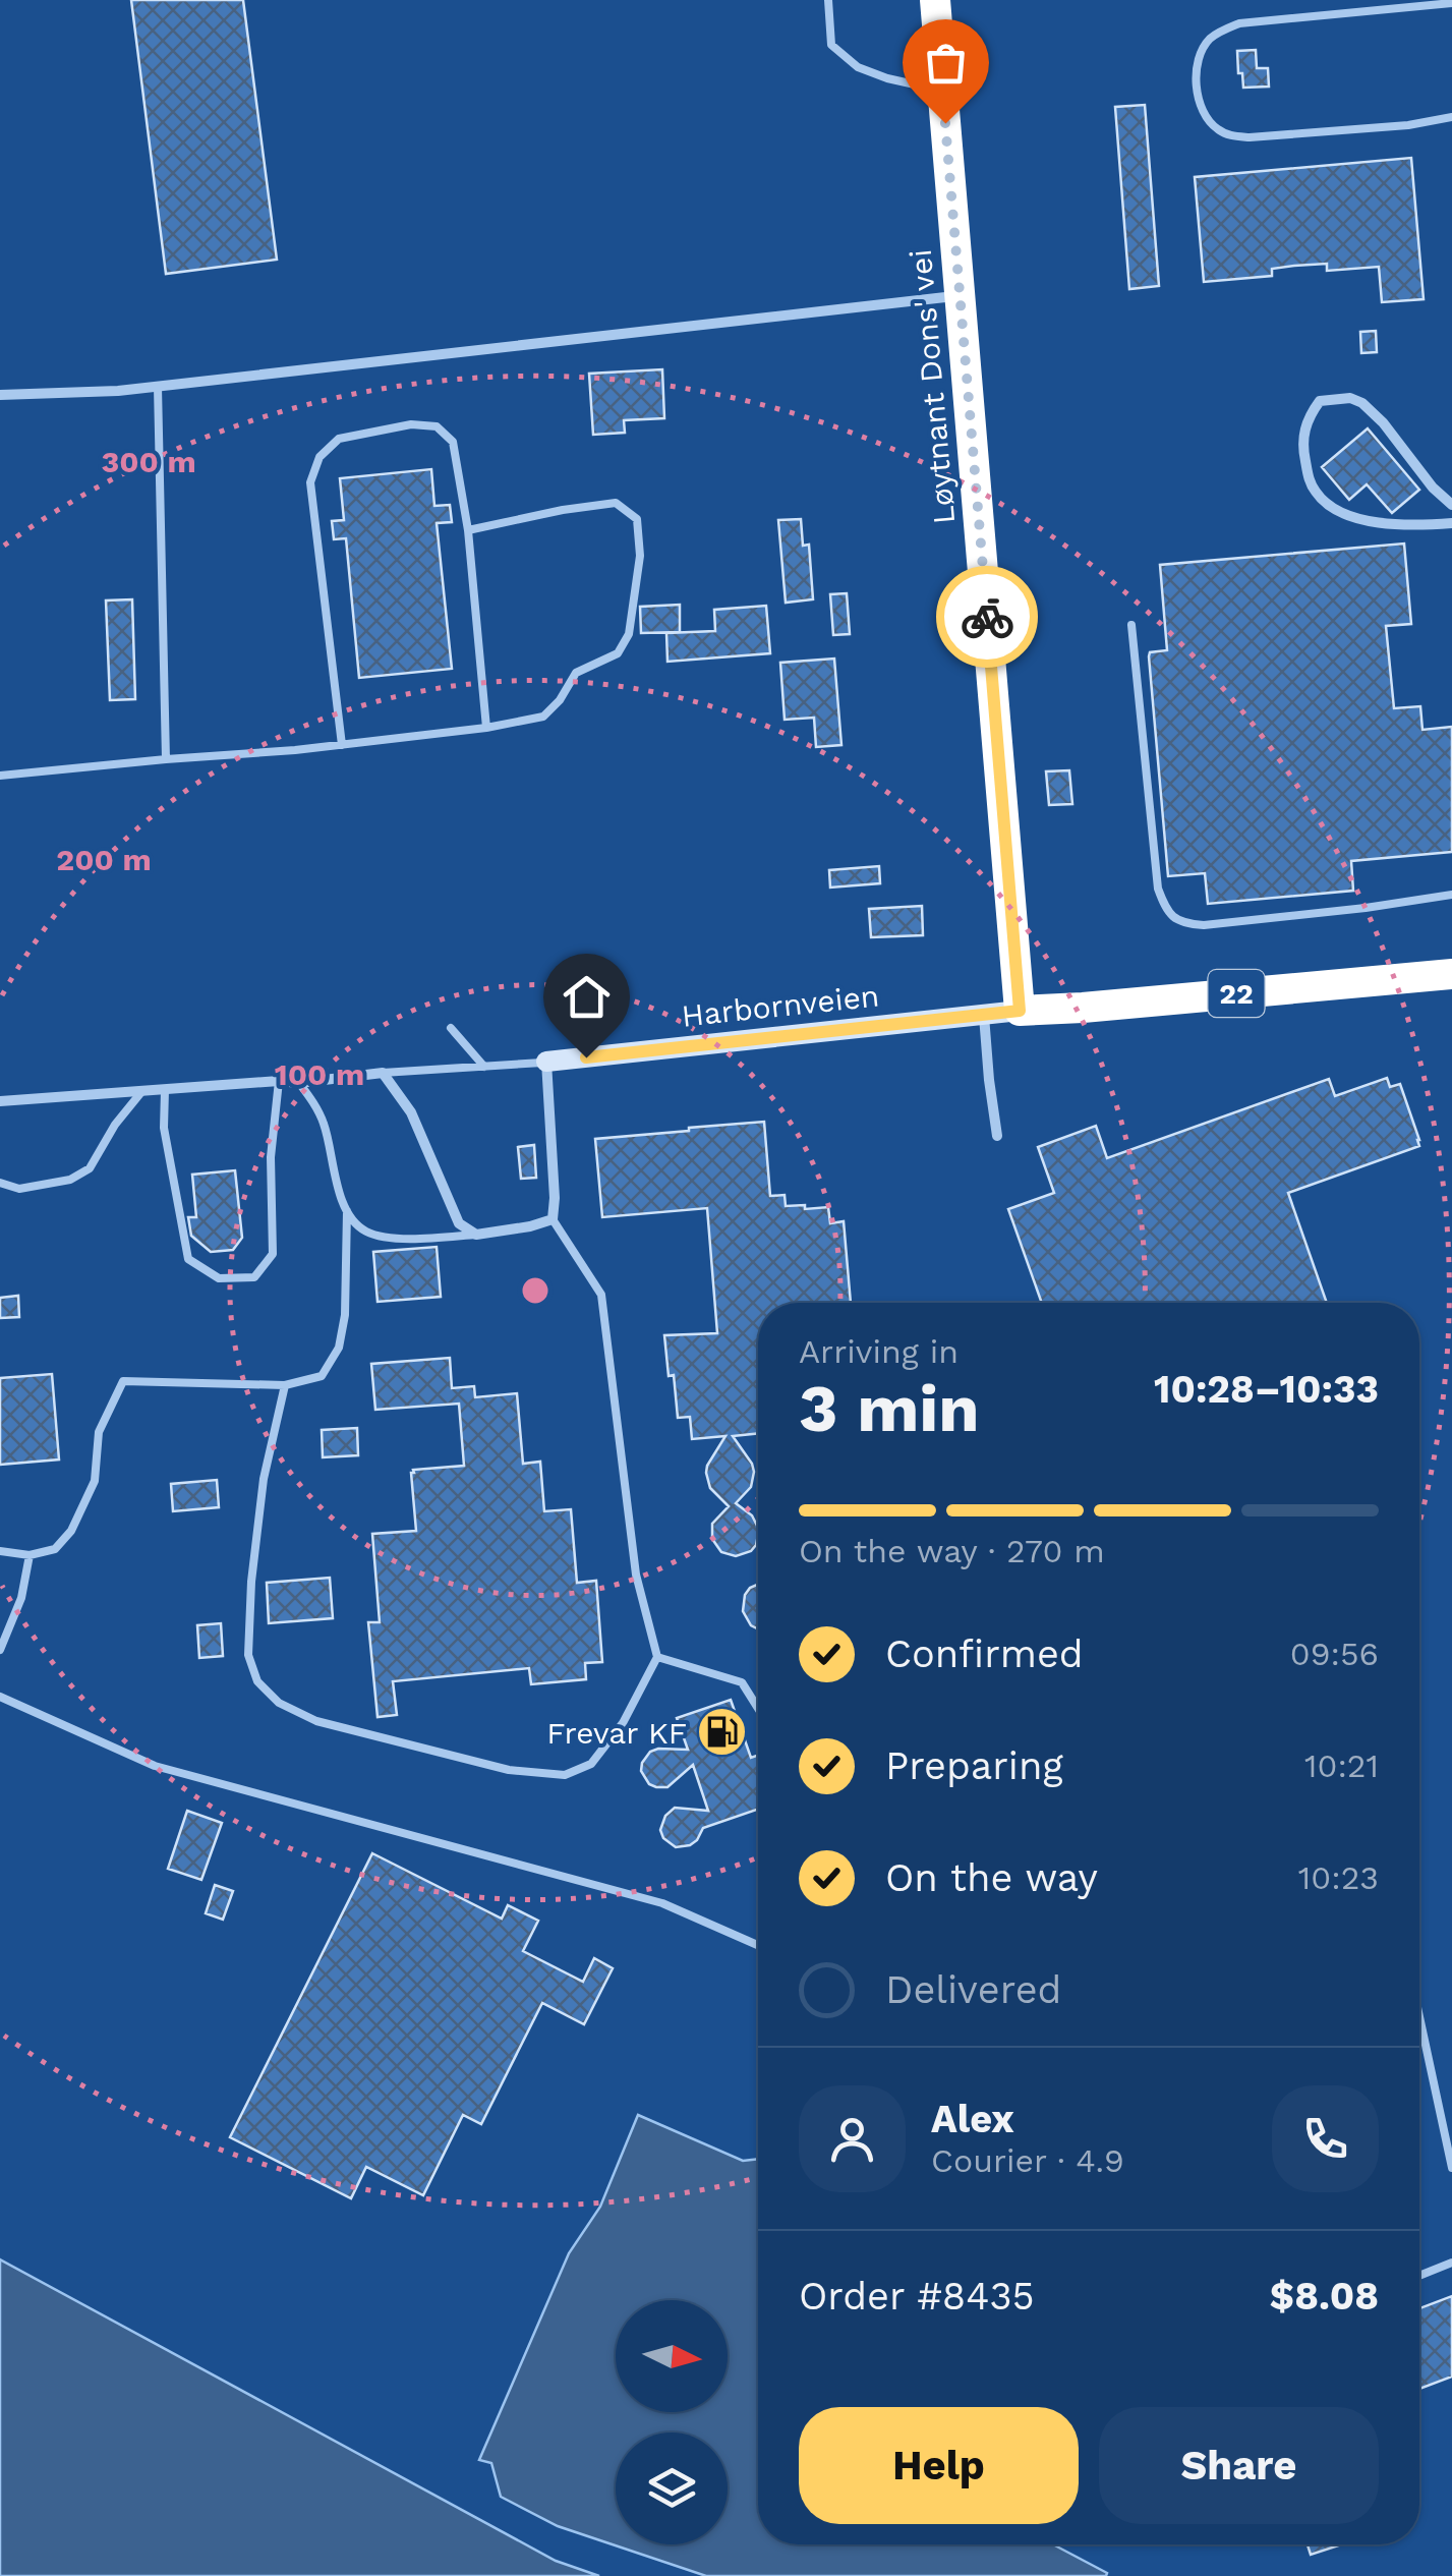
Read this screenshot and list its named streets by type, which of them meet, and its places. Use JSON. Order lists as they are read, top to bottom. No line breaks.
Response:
{"streets":{"highway":["Løytnant Dons' vei","22"],"street":["Harbornveien"]},"crossings":[["Løytnant Dons' vei","22"],["Løytnant Dons' vei","Harbornveien"],["22","Harbornveien"]],"places":{"fuel station":["Frevar KF"]},"north":"right","page":{"heading":["3 min","Arriving in","10:28–10:33"],"panel":["Alex","Courier · 4.9","Order #8435","$8.08"],"bar":"On the way · 270 m","list":[["Confirmed","09:56"],["Preparing","10:21"],["On the way","10:23"],"Delivered"],"buttons":["Help","Share"]},"rings":["300 m","200 m","100 m"]}
